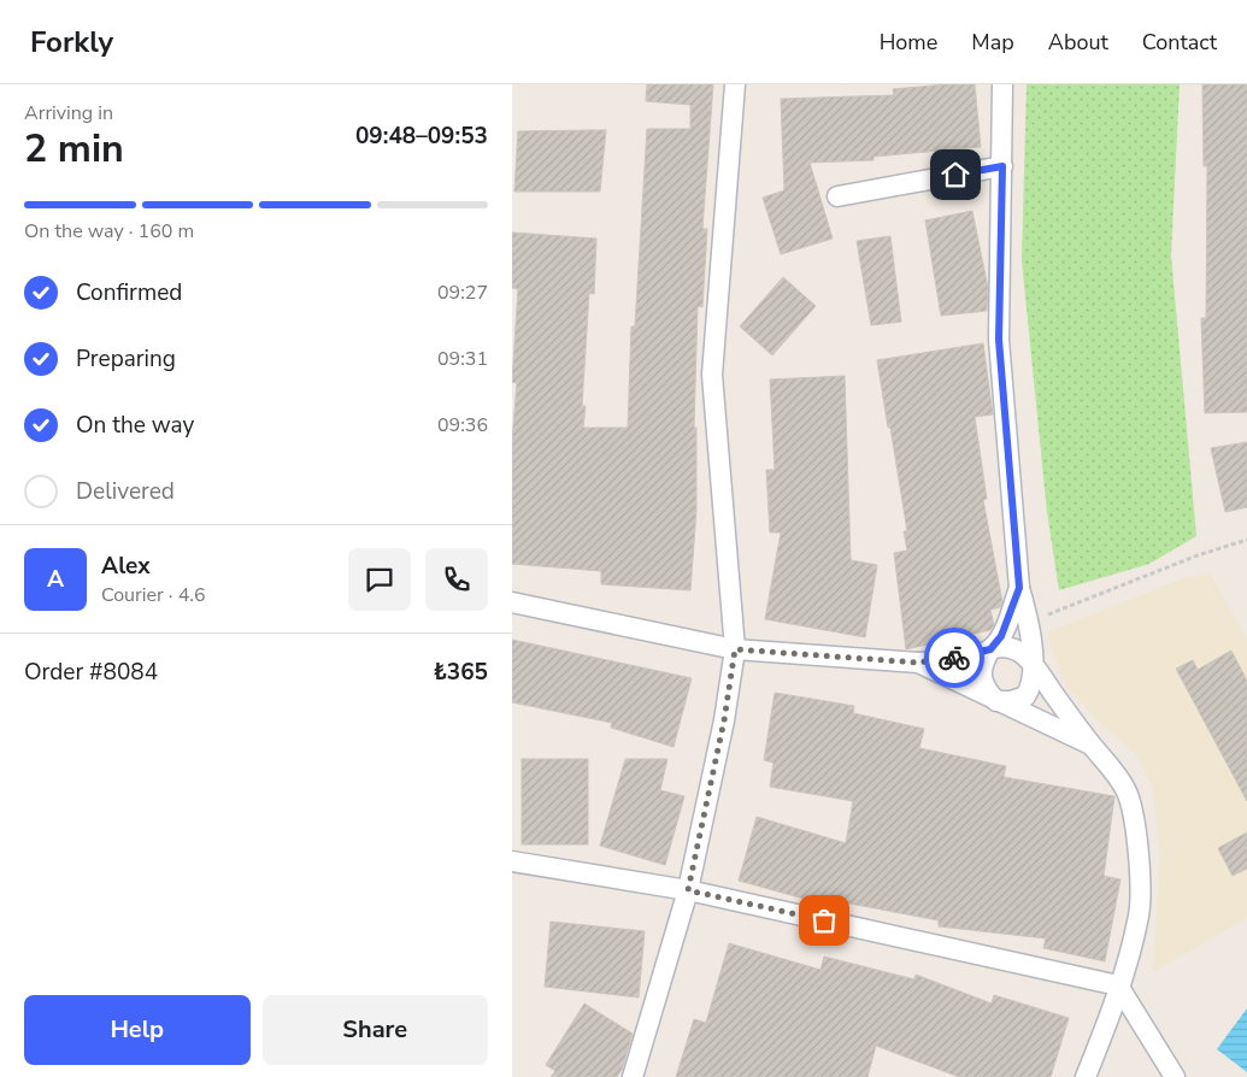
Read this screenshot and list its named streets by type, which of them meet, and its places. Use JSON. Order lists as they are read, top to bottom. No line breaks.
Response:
{"page":{"header":"Forkly","nav":["Home","Map","About","Contact"],"heading":["2 min","Arriving in","09:48–09:53"],"panel":["Alex","Courier · 4.6","Order #8084","₺365"],"bar":"On the way · 160 m","list":[["Confirmed","09:27"],["Preparing","09:31"],["On the way","09:36"],"Delivered"],"round":"A","buttons":["Help","Share"]}}
